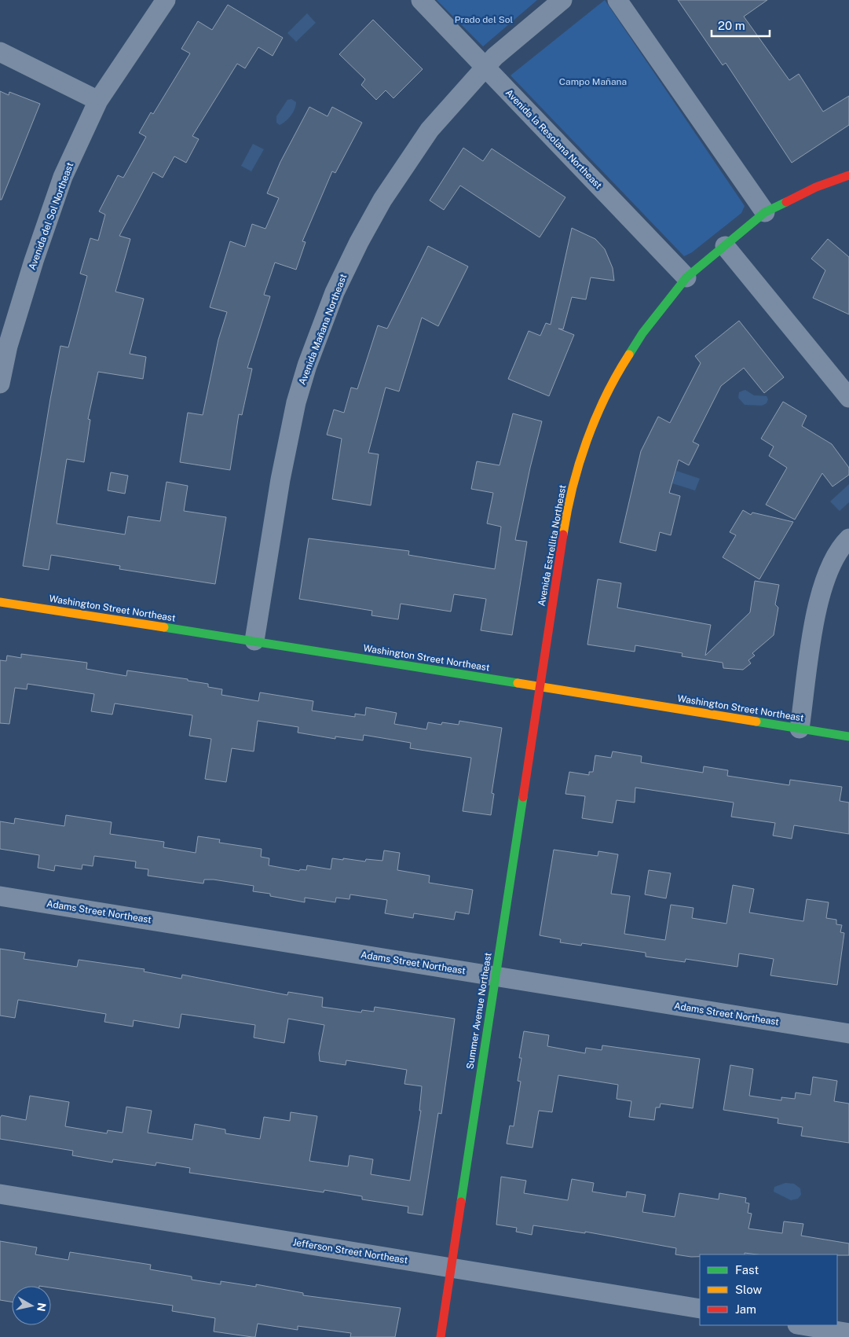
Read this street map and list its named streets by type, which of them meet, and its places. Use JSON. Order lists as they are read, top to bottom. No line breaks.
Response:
{"streets":{"street":["Avenida la Resolana Northeast","Avenida del Sol Northeast","Avenida Mañana Northeast","Avenida Estrellita Northeast","Washington Street Northeast","Adams Street Northeast","Summer Avenue Northeast","Jefferson Street Northeast"]},"crossings":[["Avenida la Resolana Northeast","Avenida Mañana Northeast"],["Avenida la Resolana Northeast","Avenida Estrellita Northeast"],["Avenida Mañana Northeast","Washington Street Northeast"],["Avenida Estrellita Northeast","Washington Street Northeast"],["Avenida Estrellita Northeast","Summer Avenue Northeast"],["Washington Street Northeast","Summer Avenue Northeast"],["Adams Street Northeast","Summer Avenue Northeast"],["Summer Avenue Northeast","Jefferson Street Northeast"]],"parks":["Prado del Sol","Campo Mañana"],"legend":["Fast","Slow","Jam"],"scale_bar":"20 m","north":"right"}
